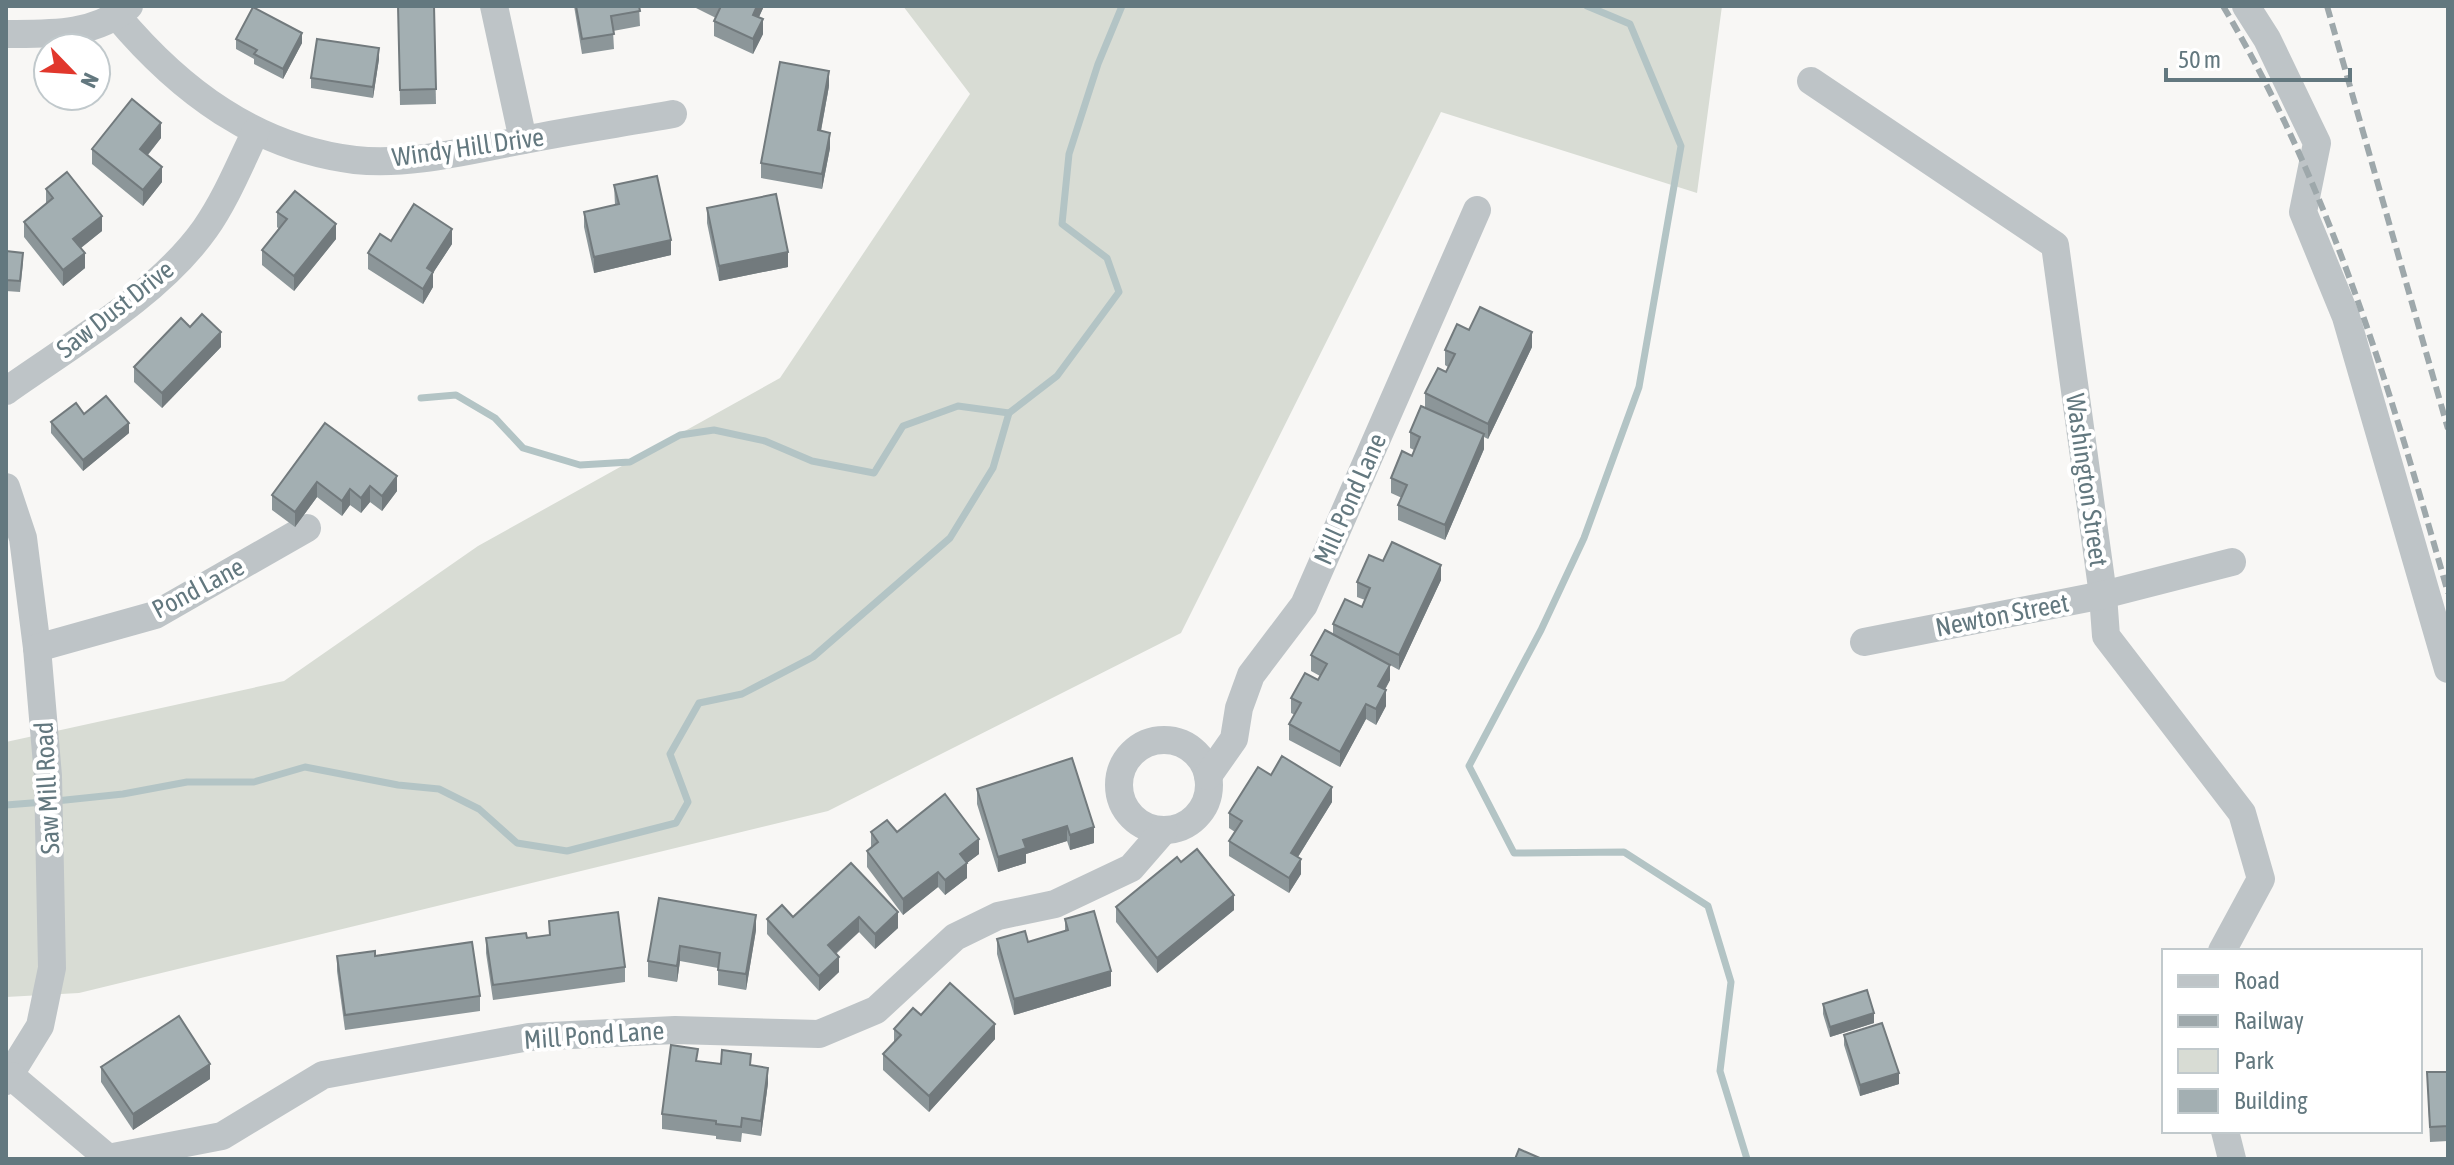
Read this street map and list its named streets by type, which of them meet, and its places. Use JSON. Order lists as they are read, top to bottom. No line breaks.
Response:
{"streets":{"street":["Windy Hill Drive","Saw Dust Drive","Washington Street","Mill Pond Lane","Pond Lane","Newton Street","Saw Mill Road"]},"crossings":[["Windy Hill Drive","Saw Dust Drive"],["Washington Street","Newton Street"],["Mill Pond Lane","Saw Mill Road"],["Pond Lane","Saw Mill Road"]],"legend":["Road","Railway","Park","Building"],"scale_bar":"50 m","north":"bottom right"}
